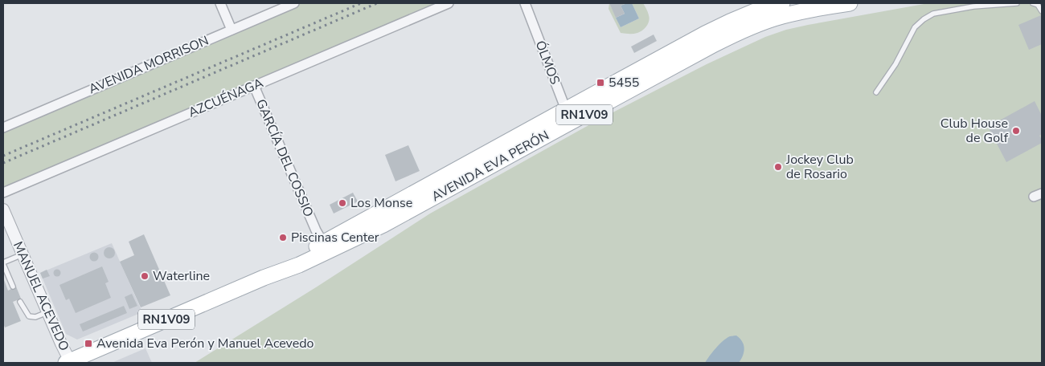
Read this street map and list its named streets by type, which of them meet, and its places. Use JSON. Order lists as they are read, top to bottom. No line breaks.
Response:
{"streets":{"main road":["RN1V09","AVENIDA EVA PERÓN"],"street":["ÓLMOS","AVENIDA MORRISON","AZCUÉNAGA","GARCÍA DEL COSSIO","MANUEL ACEVEDO"]},"crossings":[["ÓLMOS","AVENIDA EVA PERÓN"],["AZCUÉNAGA","GARCÍA DEL COSSIO"],["GARCÍA DEL COSSIO","AVENIDA EVA PERÓN"],["AVENIDA EVA PERÓN","MANUEL ACEVEDO"]],"places":{"transit":["5455","Avenida Eva Perón y Manuel Acevedo"],"other":["Club House de Golf","Jockey Club de Rosario","Los Monse","Piscinas Center","Waterline"]}}
